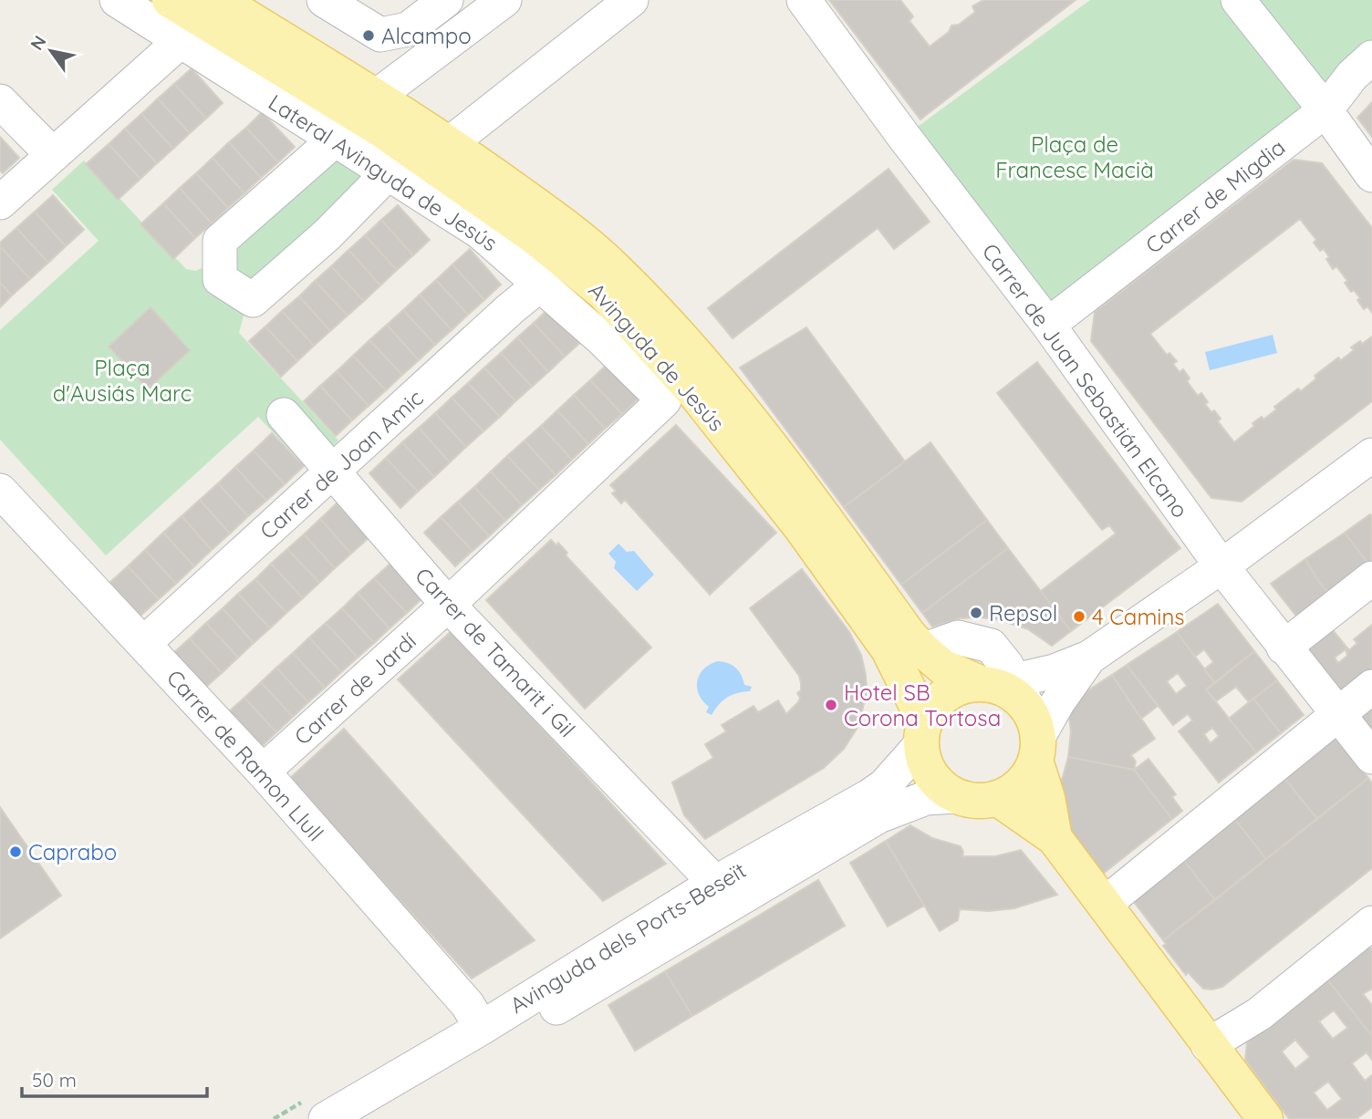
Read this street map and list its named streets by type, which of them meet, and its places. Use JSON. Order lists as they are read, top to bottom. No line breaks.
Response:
{"streets":{"main road":["Avinguda de Jesús"],"street":["Lateral Avinguda de Jesús","Carrer de Migdia","Carrer de Juan Sebastián Elcano","Carrer de Joan Amic","Carrer de Tamarit i Gil","Carrer de Jardí","Carrer de Ramon Llull","Avinguda dels Ports-Beseït"]},"crossings":[["Lateral Avinguda de Jesús","Avinguda de Jesús"],["Lateral Avinguda de Jesús","Carrer de Joan Amic"],["Lateral Avinguda de Jesús","Carrer de Jardí"],["Carrer de Migdia","Carrer de Juan Sebastián Elcano"],["Avinguda de Jesús","Carrer de Jardí"],["Avinguda de Jesús","Avinguda dels Ports-Beseït"],["Carrer de Joan Amic","Carrer de Tamarit i Gil"],["Carrer de Joan Amic","Carrer de Ramon Llull"],["Carrer de Tamarit i Gil","Carrer de Jardí"],["Carrer de Tamarit i Gil","Avinguda dels Ports-Beseït"],["Carrer de Jardí","Carrer de Ramon Llull"],["Carrer de Ramon Llull","Avinguda dels Ports-Beseït"]],"parks":["Plaça de Francesc Macià","Plaça d'Ausiás Marc"],"places":["Alcampo","Repsol","4 Camins","Hotel SB Corona Tortosa","Caprabo"],"scale_bar":"50 m","north":"top left"}
